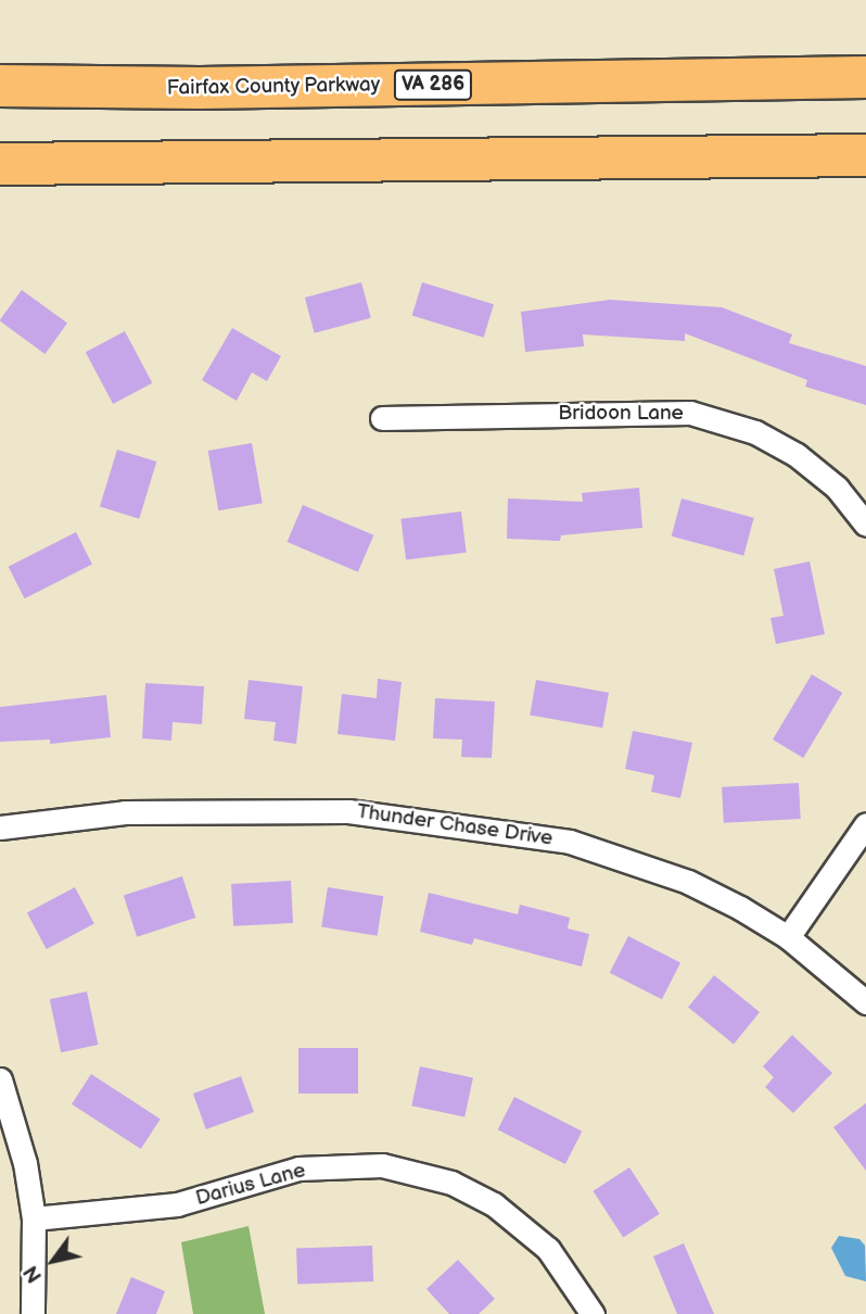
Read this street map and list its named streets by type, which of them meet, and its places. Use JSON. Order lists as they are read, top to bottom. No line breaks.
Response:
{"streets":{"highway":["VA 286","Fairfax County Parkway"],"street":["Bridoon Lane","Thunder Chase Drive","Darius Lane"]},"north":"bottom left"}
